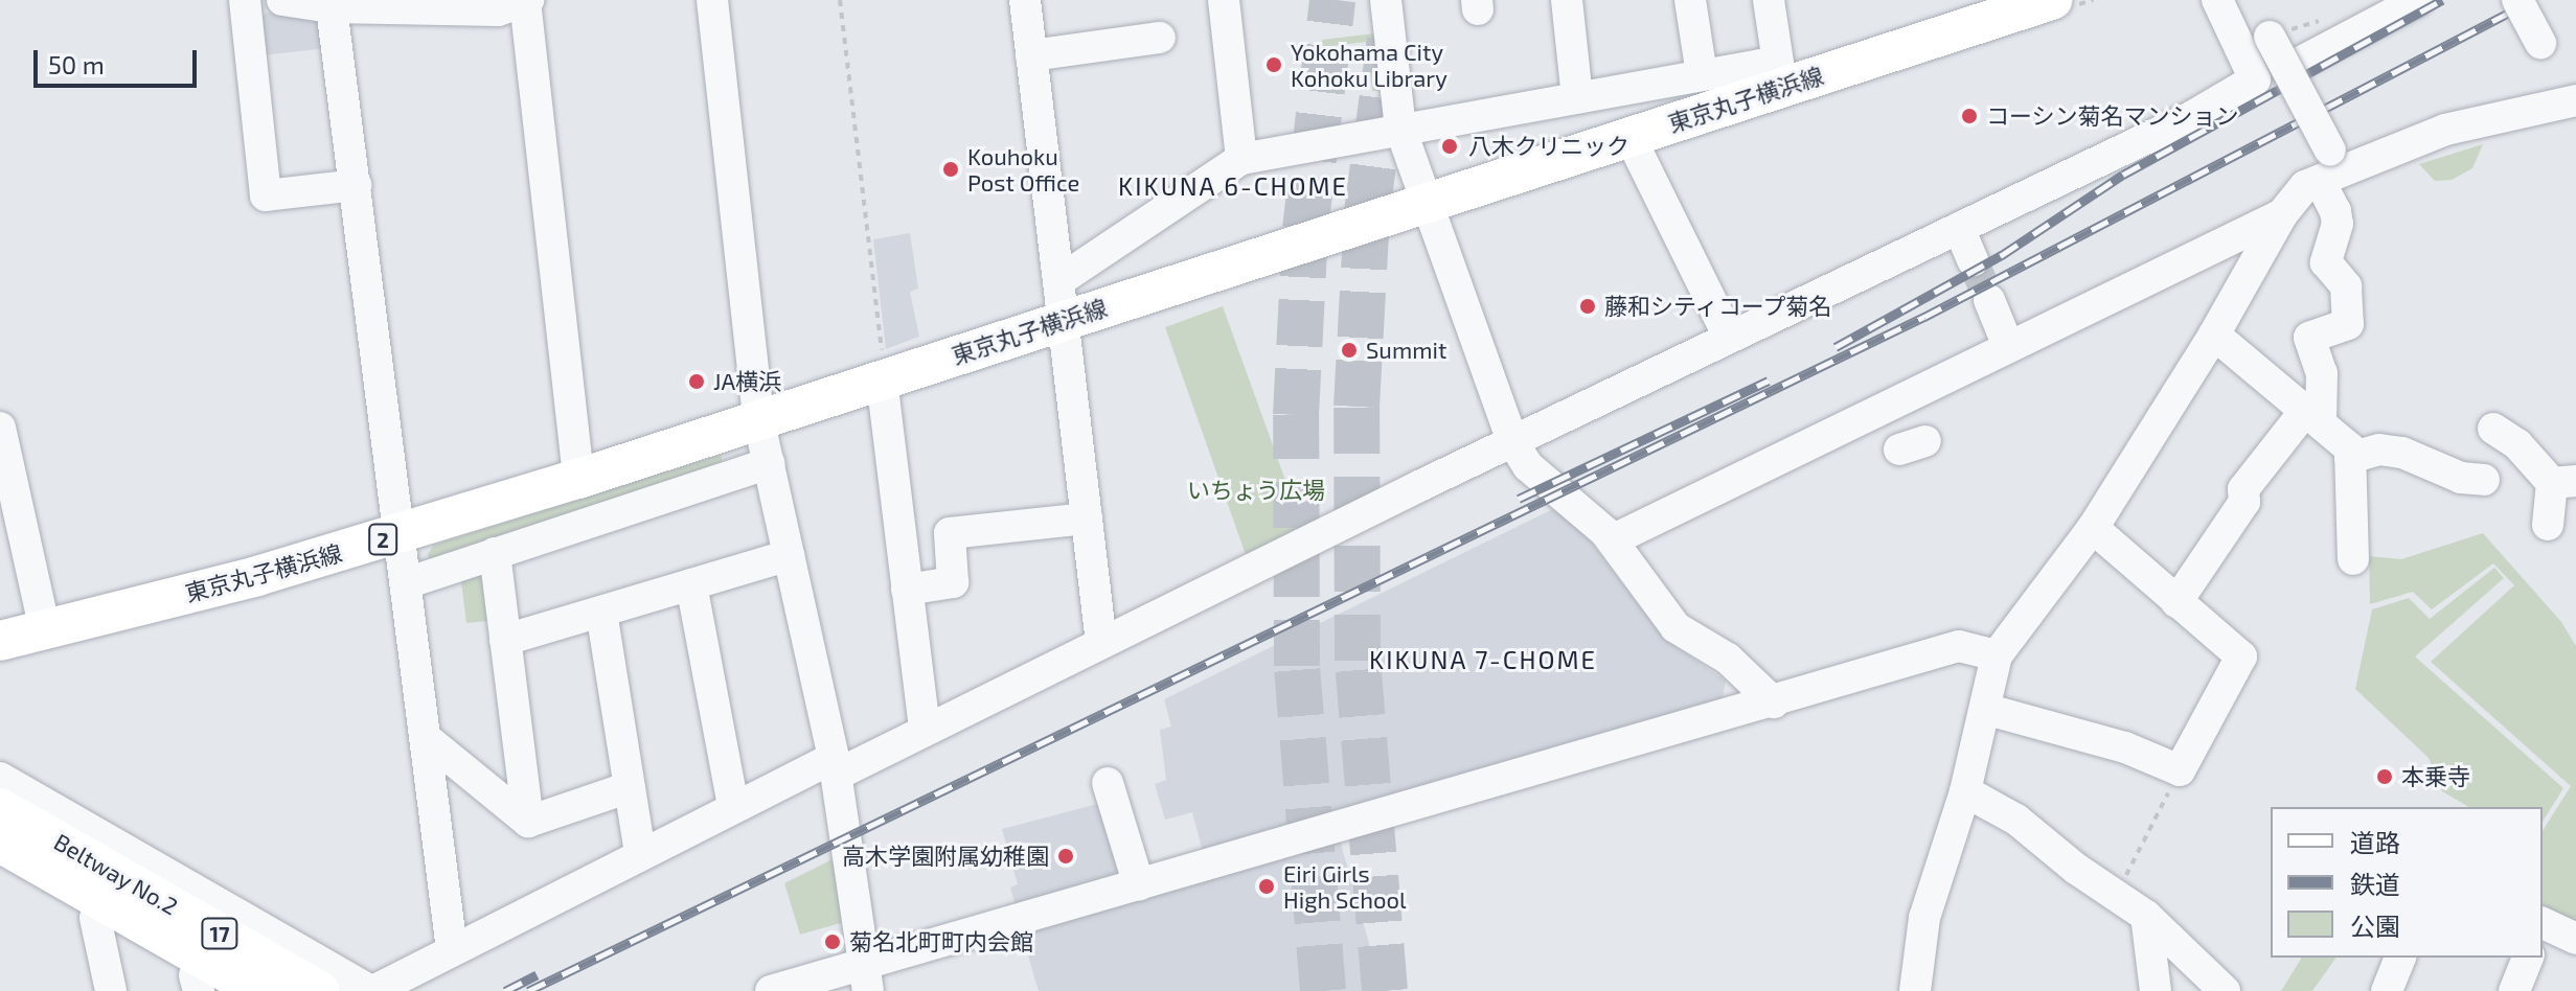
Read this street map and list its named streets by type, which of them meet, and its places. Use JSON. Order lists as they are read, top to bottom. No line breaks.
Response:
{"streets":{"main road":["東京丸子横浜線","2","Beltway No.2","17"]},"districts":["KIKUNA 6-CHOME","KIKUNA 7-CHOME"],"parks":["いちょう広場"],"places":["Yokohama City Kohoku Library","コーシン菊名マンション","八木クリニック","Kouhoku Post Office","藤和シティコープ菊名","Summit","JA横浜","本乗寺","高木学園附属幼稚園","Eiri Girls High School","菊名北町町内会館"],"legend":["道路","鉄道","公園"],"scale_bar":"50 m"}
